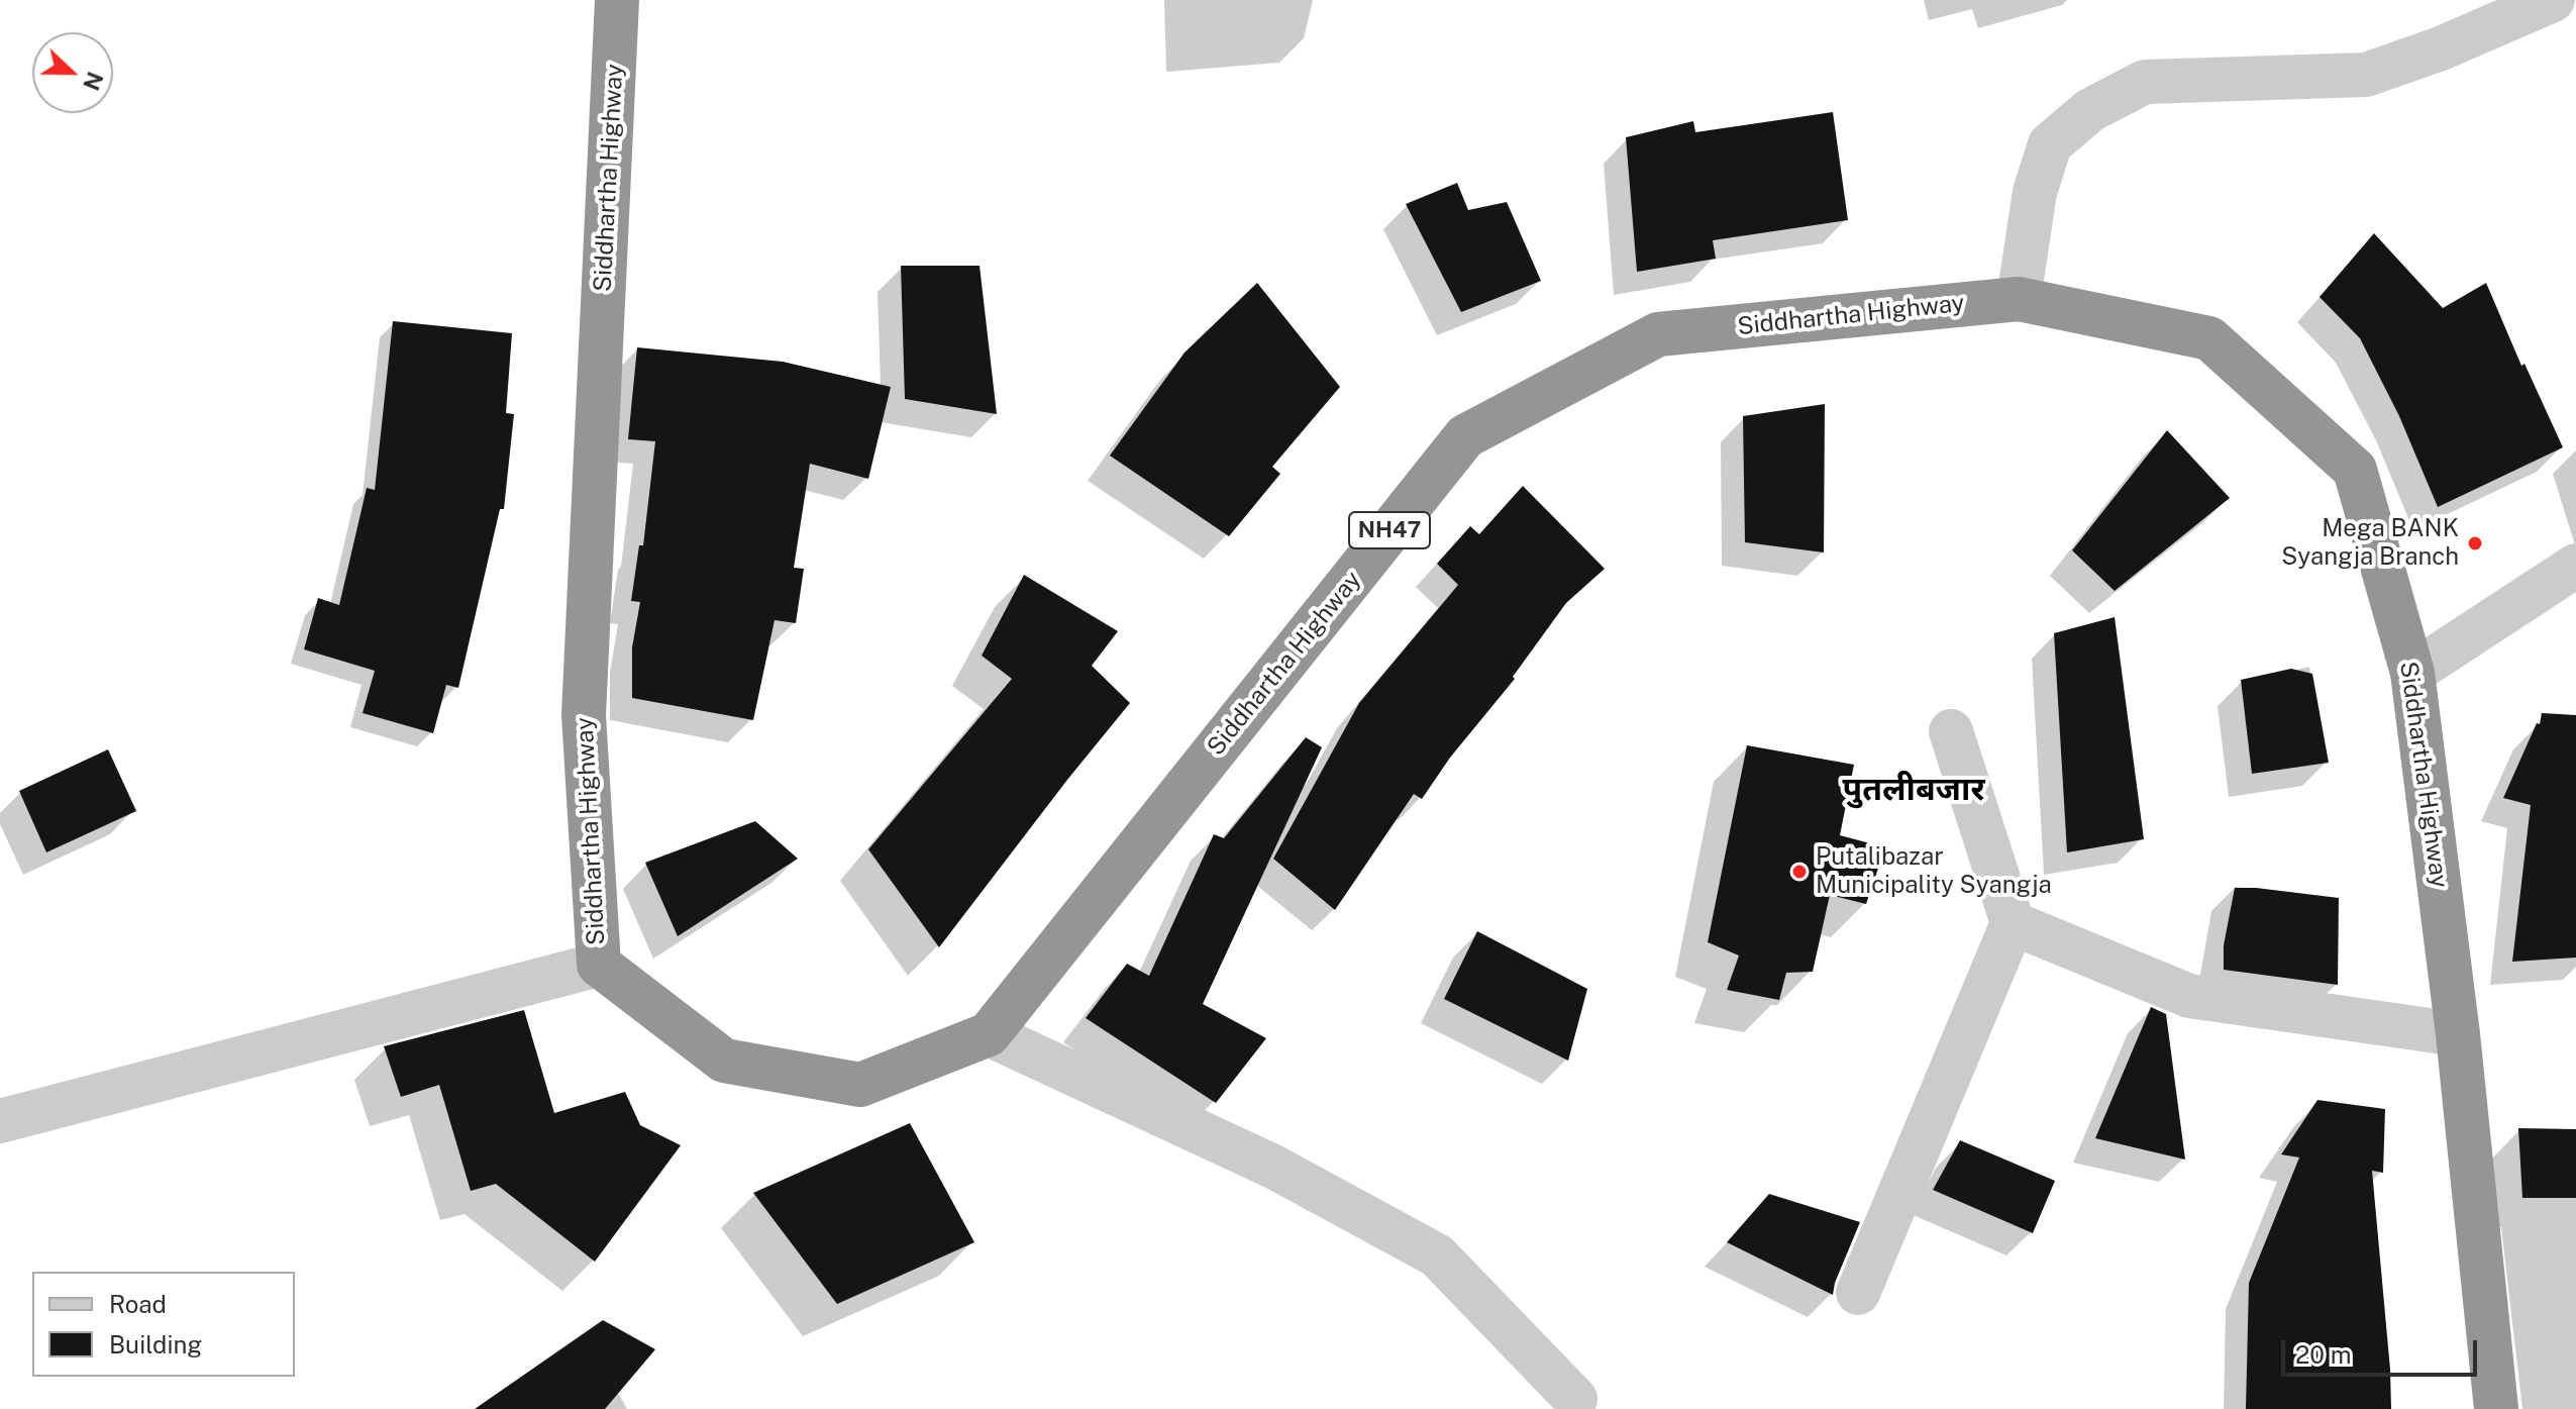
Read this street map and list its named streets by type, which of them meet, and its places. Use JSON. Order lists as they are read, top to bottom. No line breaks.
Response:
{"streets":{"highway":["Siddhartha Highway","NH47"]},"districts":["पुतलीबजार"],"places":["Mega BANK Syangja Branch","Putalibazar Municipality Syangja"],"legend":["Road","Building"],"scale_bar":"20 m","north":"right"}
